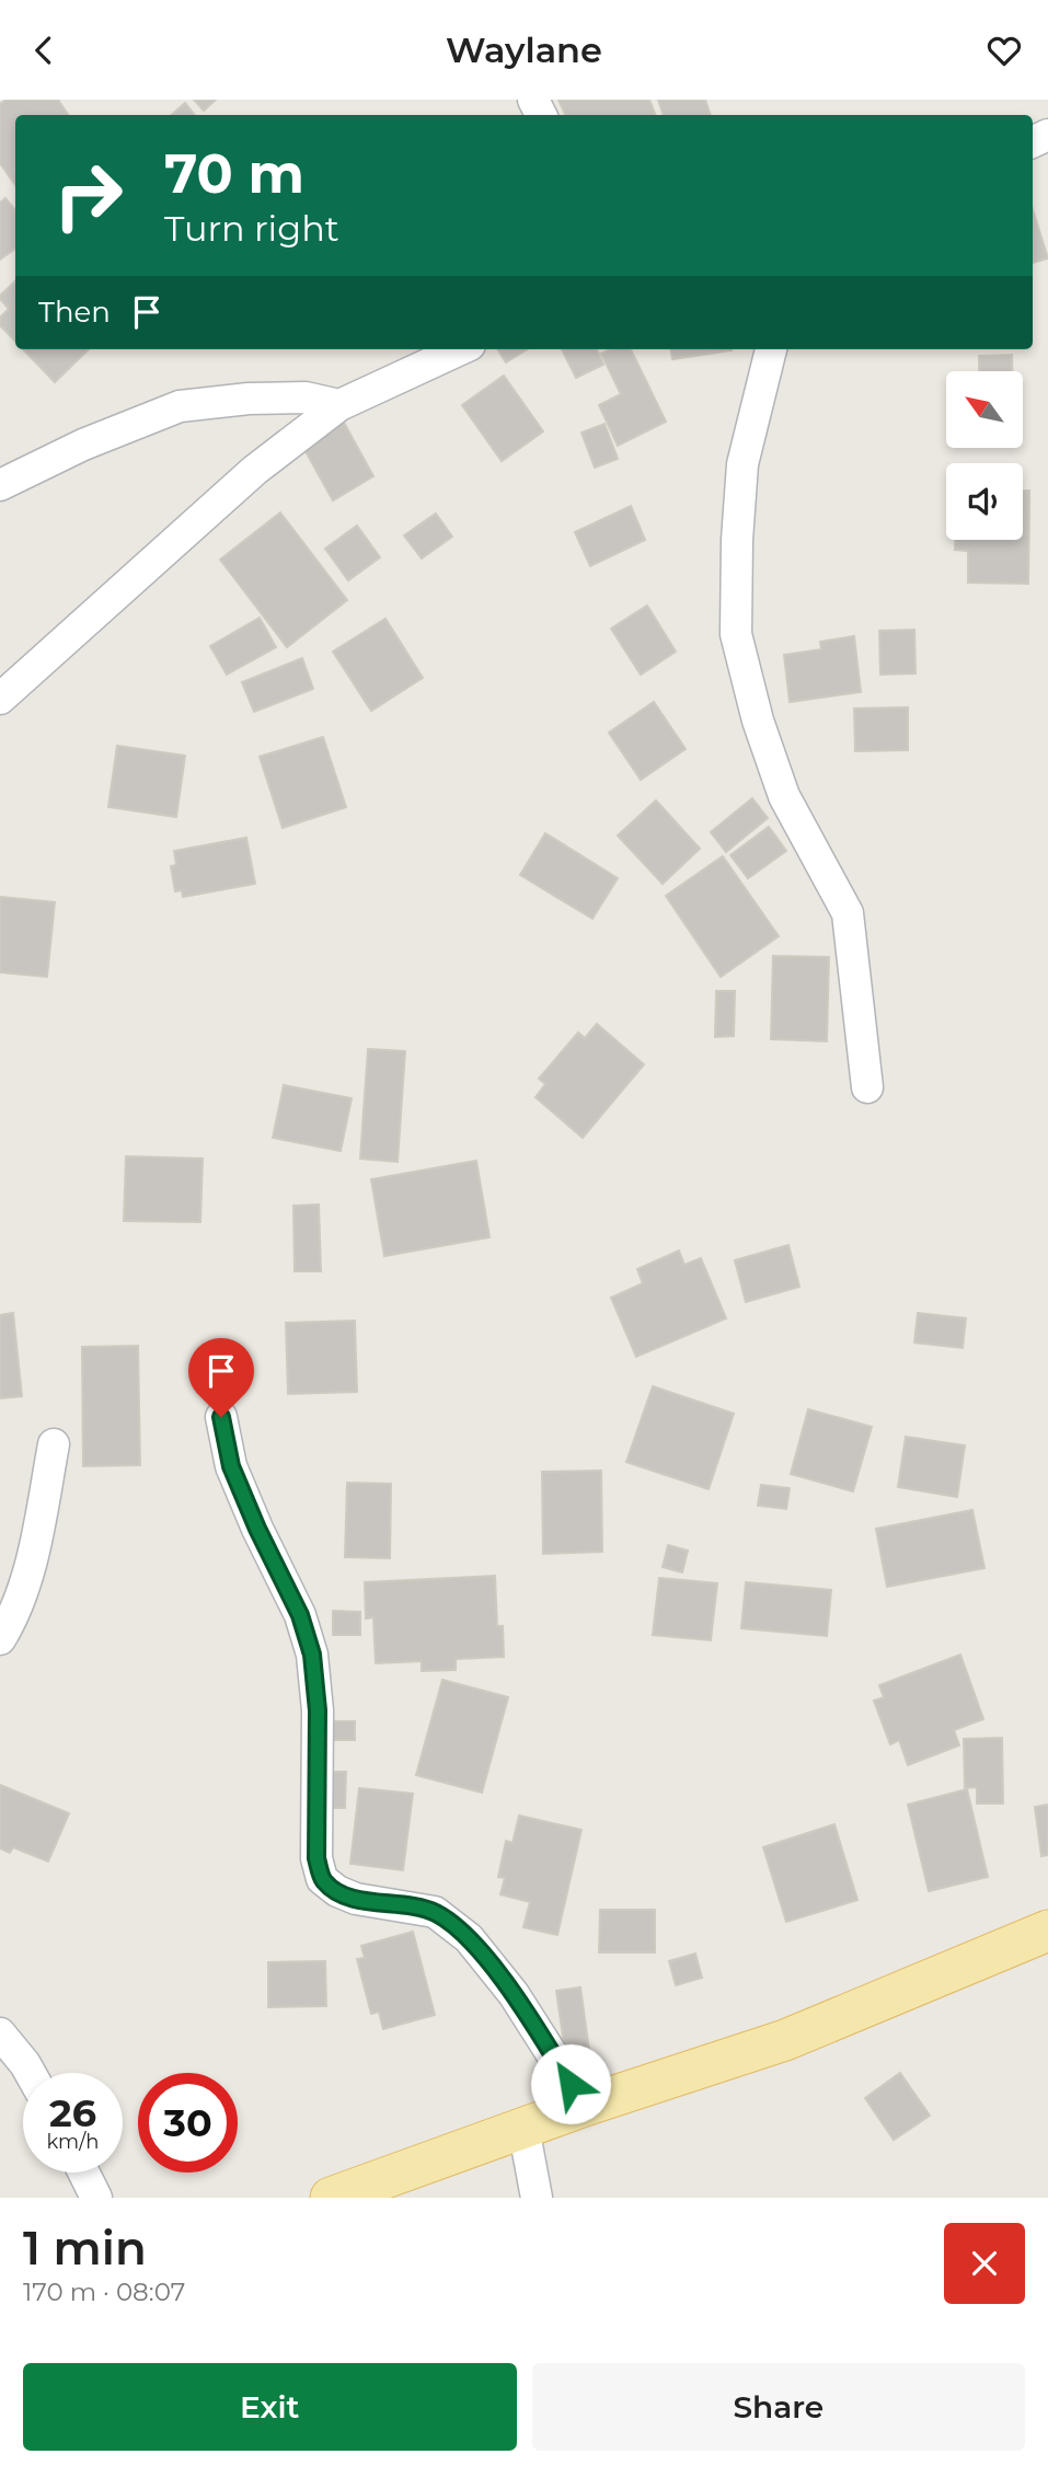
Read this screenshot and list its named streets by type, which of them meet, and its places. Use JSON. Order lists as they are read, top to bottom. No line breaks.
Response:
{"north":"top left","page":{"header":"Waylane","turn":["70 m","Turn right"],"then":"Then","speed":"26 km/h","limit":"30","heading":["1 min","170 m · 08:07"],"buttons":["Exit","Share"]}}
